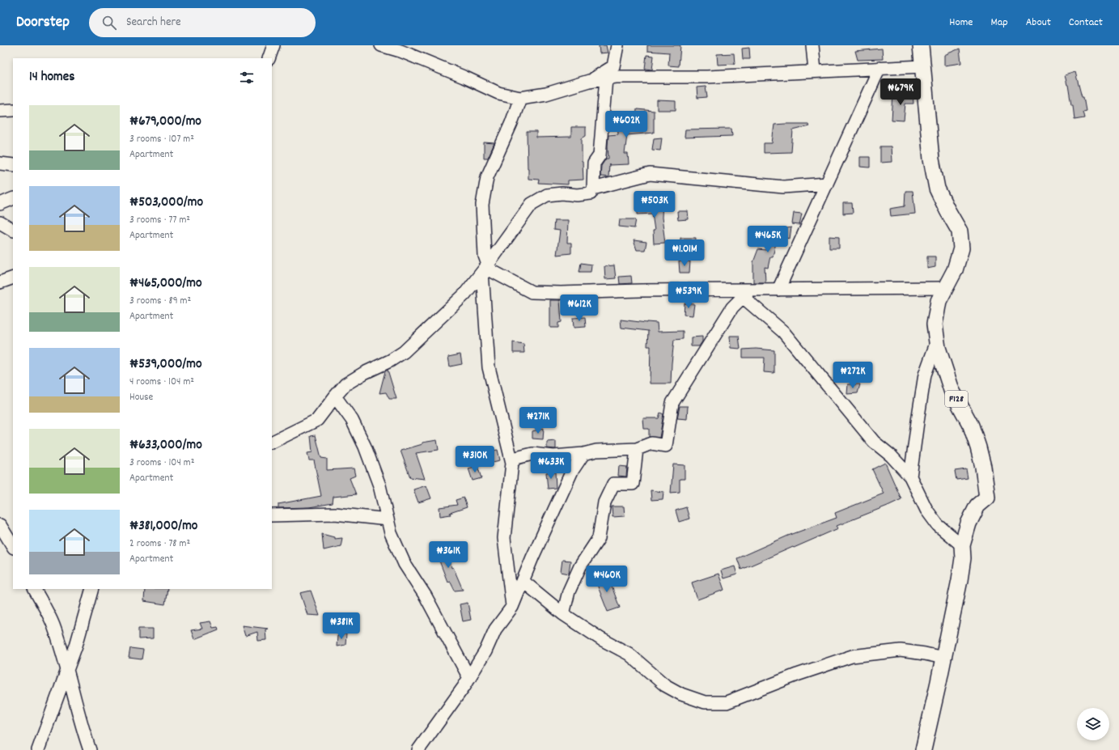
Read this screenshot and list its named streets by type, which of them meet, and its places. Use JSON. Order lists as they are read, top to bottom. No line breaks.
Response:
{"streets":{"main road":["F128"]},"page":{"header":"Doorstep","search":"Search here","nav":["Home","Map","About","Contact"],"heading":"14 homes","price":["₦679K","₦602K","₦503K","₦465K","₦1.01M","₦539K","₦612K","₦272K","₦271K","₦310K","₦633K","₦361K","₦460K","₦381K"],"list":[{"name":"₦679,000/mo","note":"3 rooms · 107 m² · Apartment"},{"name":"₦503,000/mo","note":"3 rooms · 77 m² · Apartment"},{"name":"₦465,000/mo","note":"3 rooms · 89 m² · Apartment"},{"name":"₦539,000/mo","note":"4 rooms · 104 m² · House"},{"name":"₦633,000/mo","note":"3 rooms · 104 m² · Apartment"},{"name":"₦381,000/mo","note":"2 rooms · 78 m² · Apartment"}]}}
